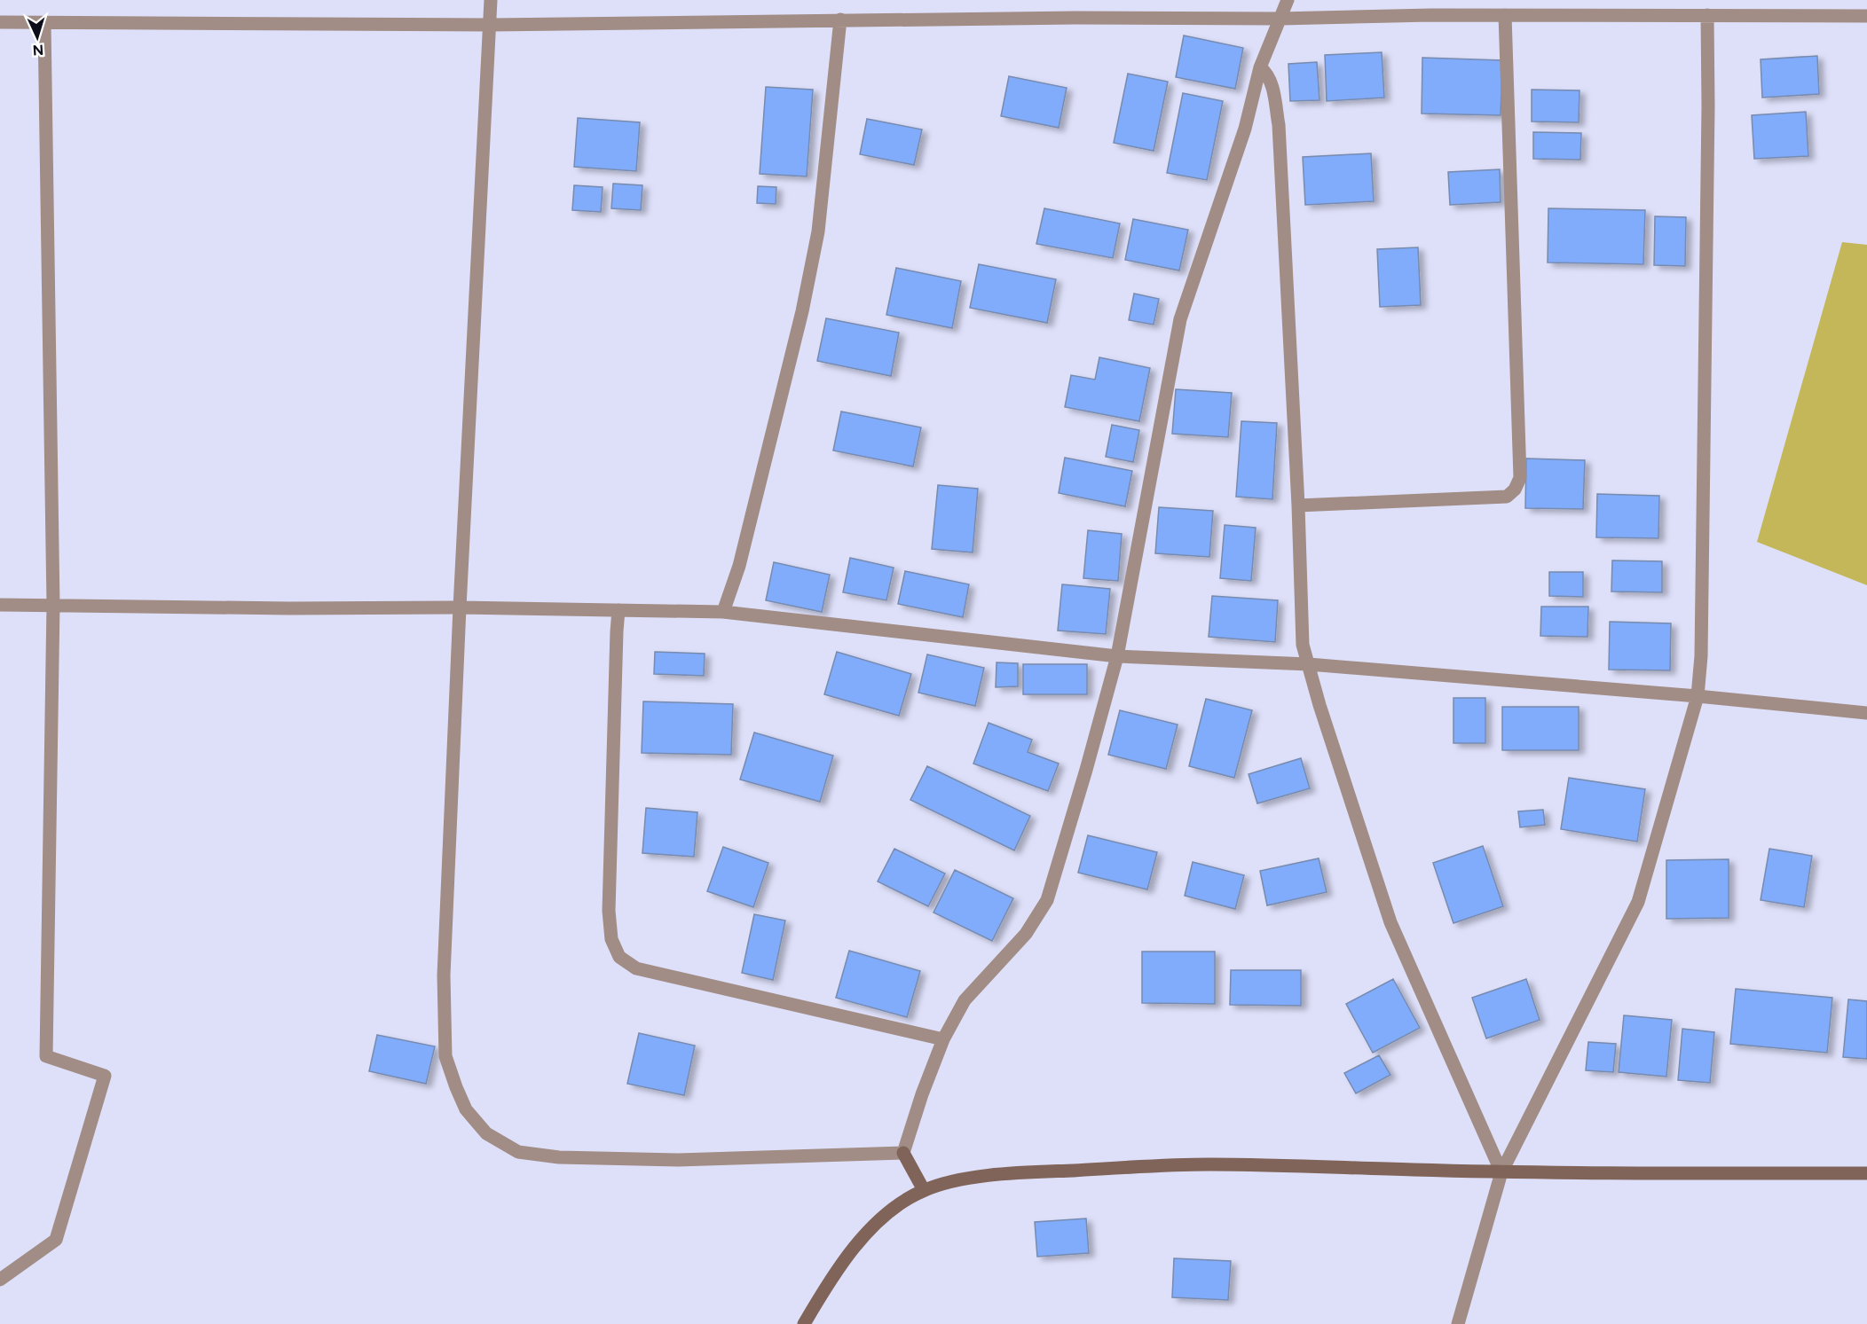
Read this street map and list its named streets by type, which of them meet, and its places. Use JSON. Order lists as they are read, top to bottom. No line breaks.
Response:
{"north":"bottom"}
